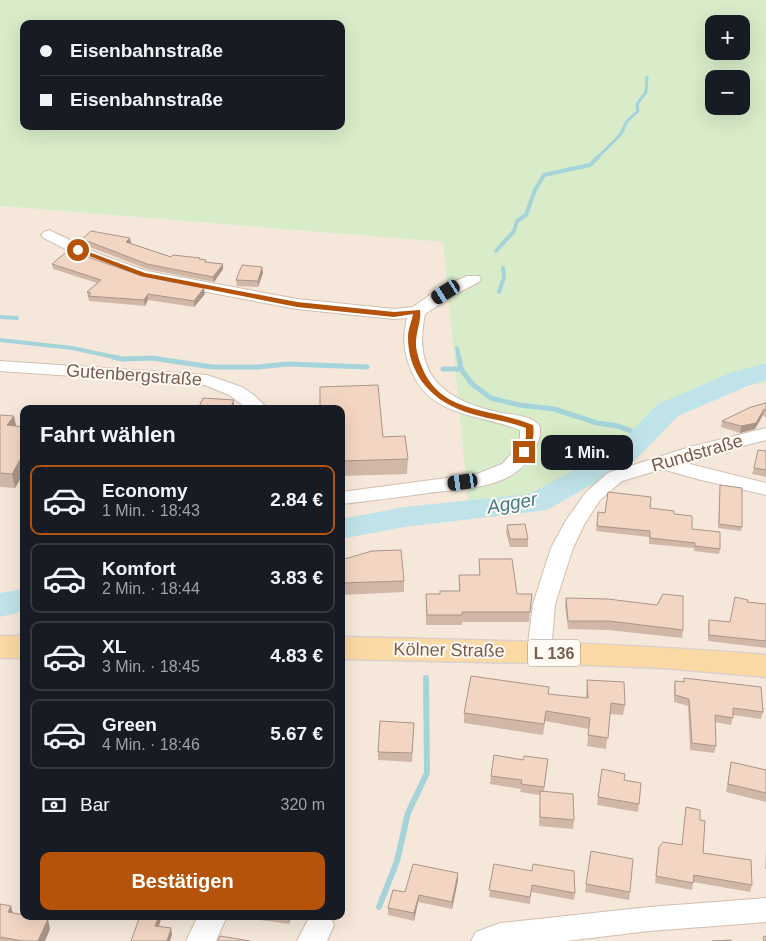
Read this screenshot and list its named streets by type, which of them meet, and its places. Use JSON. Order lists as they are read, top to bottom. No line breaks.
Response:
{"streets":{"main road":["Kölner Straße","L 136"],"street":["Gutenbergstraße","Rundstraße"]},"crossings":[["Rundstraße","Kölner Straße"]],"water":["Agger"],"page":{"map_buttons":["+","−"],"banner":["Eisenbahnstraße","Eisenbahnstraße"],"heading":"Fahrt wählen","bubble":"1 Min.","list":[{"name":"Economy","note":"1 Min. · 18:43","value":"2.84 €"},{"name":"Komfort","note":"2 Min. · 18:44","value":"3.83 €"},{"name":"XL","note":"3 Min. · 18:45","value":"4.83 €"},{"name":"Green","note":"4 Min. · 18:46","value":"5.67 €"}],"pay":["Bar","320 m"],"buttons":"Bestätigen"}}
